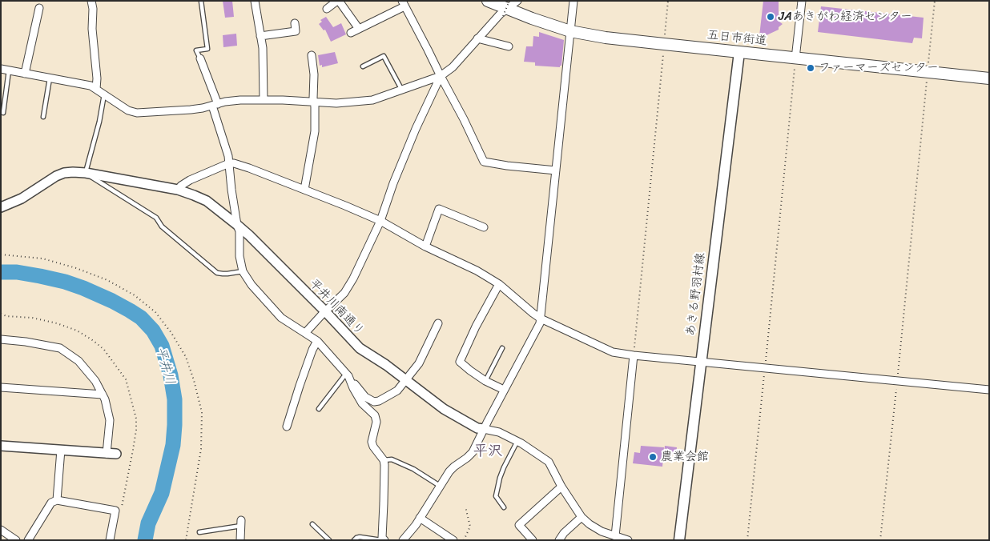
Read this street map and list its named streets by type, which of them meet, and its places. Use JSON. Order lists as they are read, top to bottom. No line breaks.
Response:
{"streets":{"main road":["五日市街道","あきる野羽村線"],"street":["平井川南通り"]},"crossings":[["五日市街道","あきる野羽村線"]],"districts":["平沢"],"water":["平井川"],"places":["JAあきがわ経済センター","ファーマーズセンター","農業会館"]}
